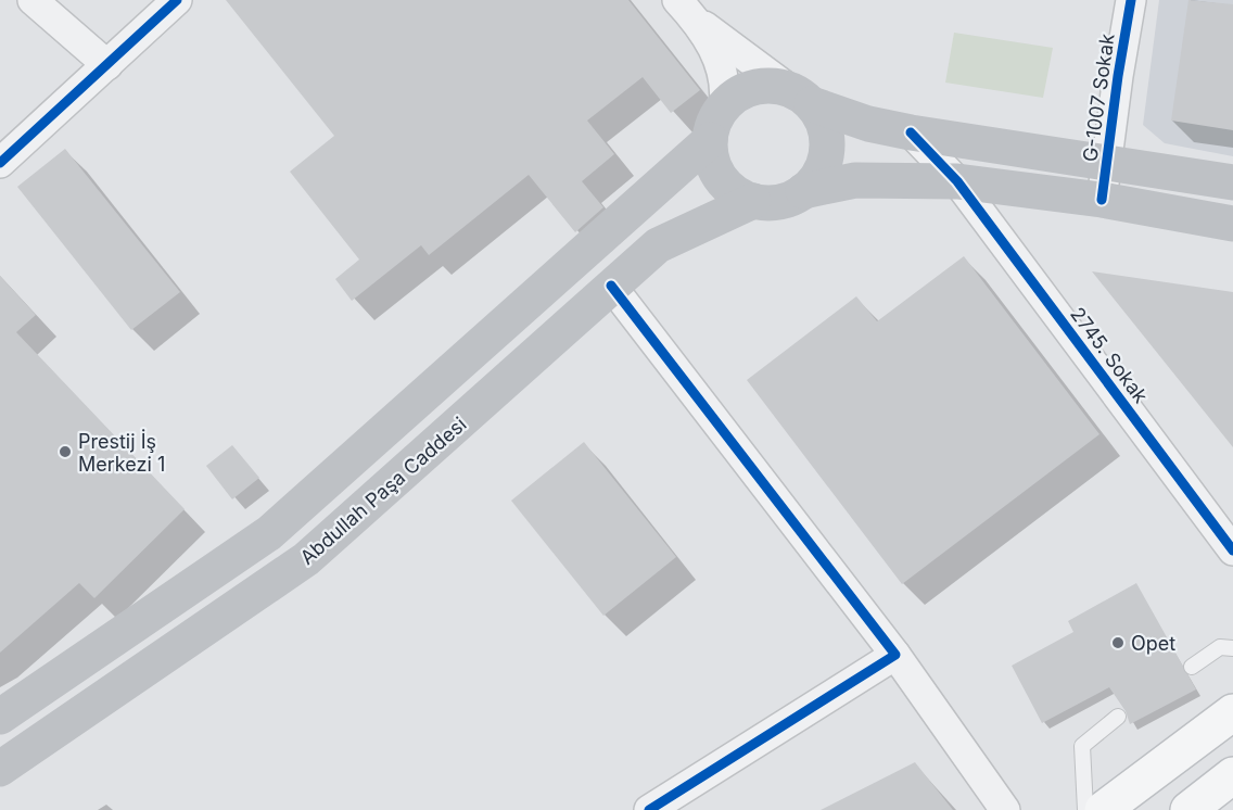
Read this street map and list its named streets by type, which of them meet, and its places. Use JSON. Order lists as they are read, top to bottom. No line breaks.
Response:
{"streets":{"main road":["Abdullah Paşa Caddesi"],"street":["G-1007 Sokak","2745. Sokak"]},"places":["Prestij İş Merkezi 1","Opet"]}
